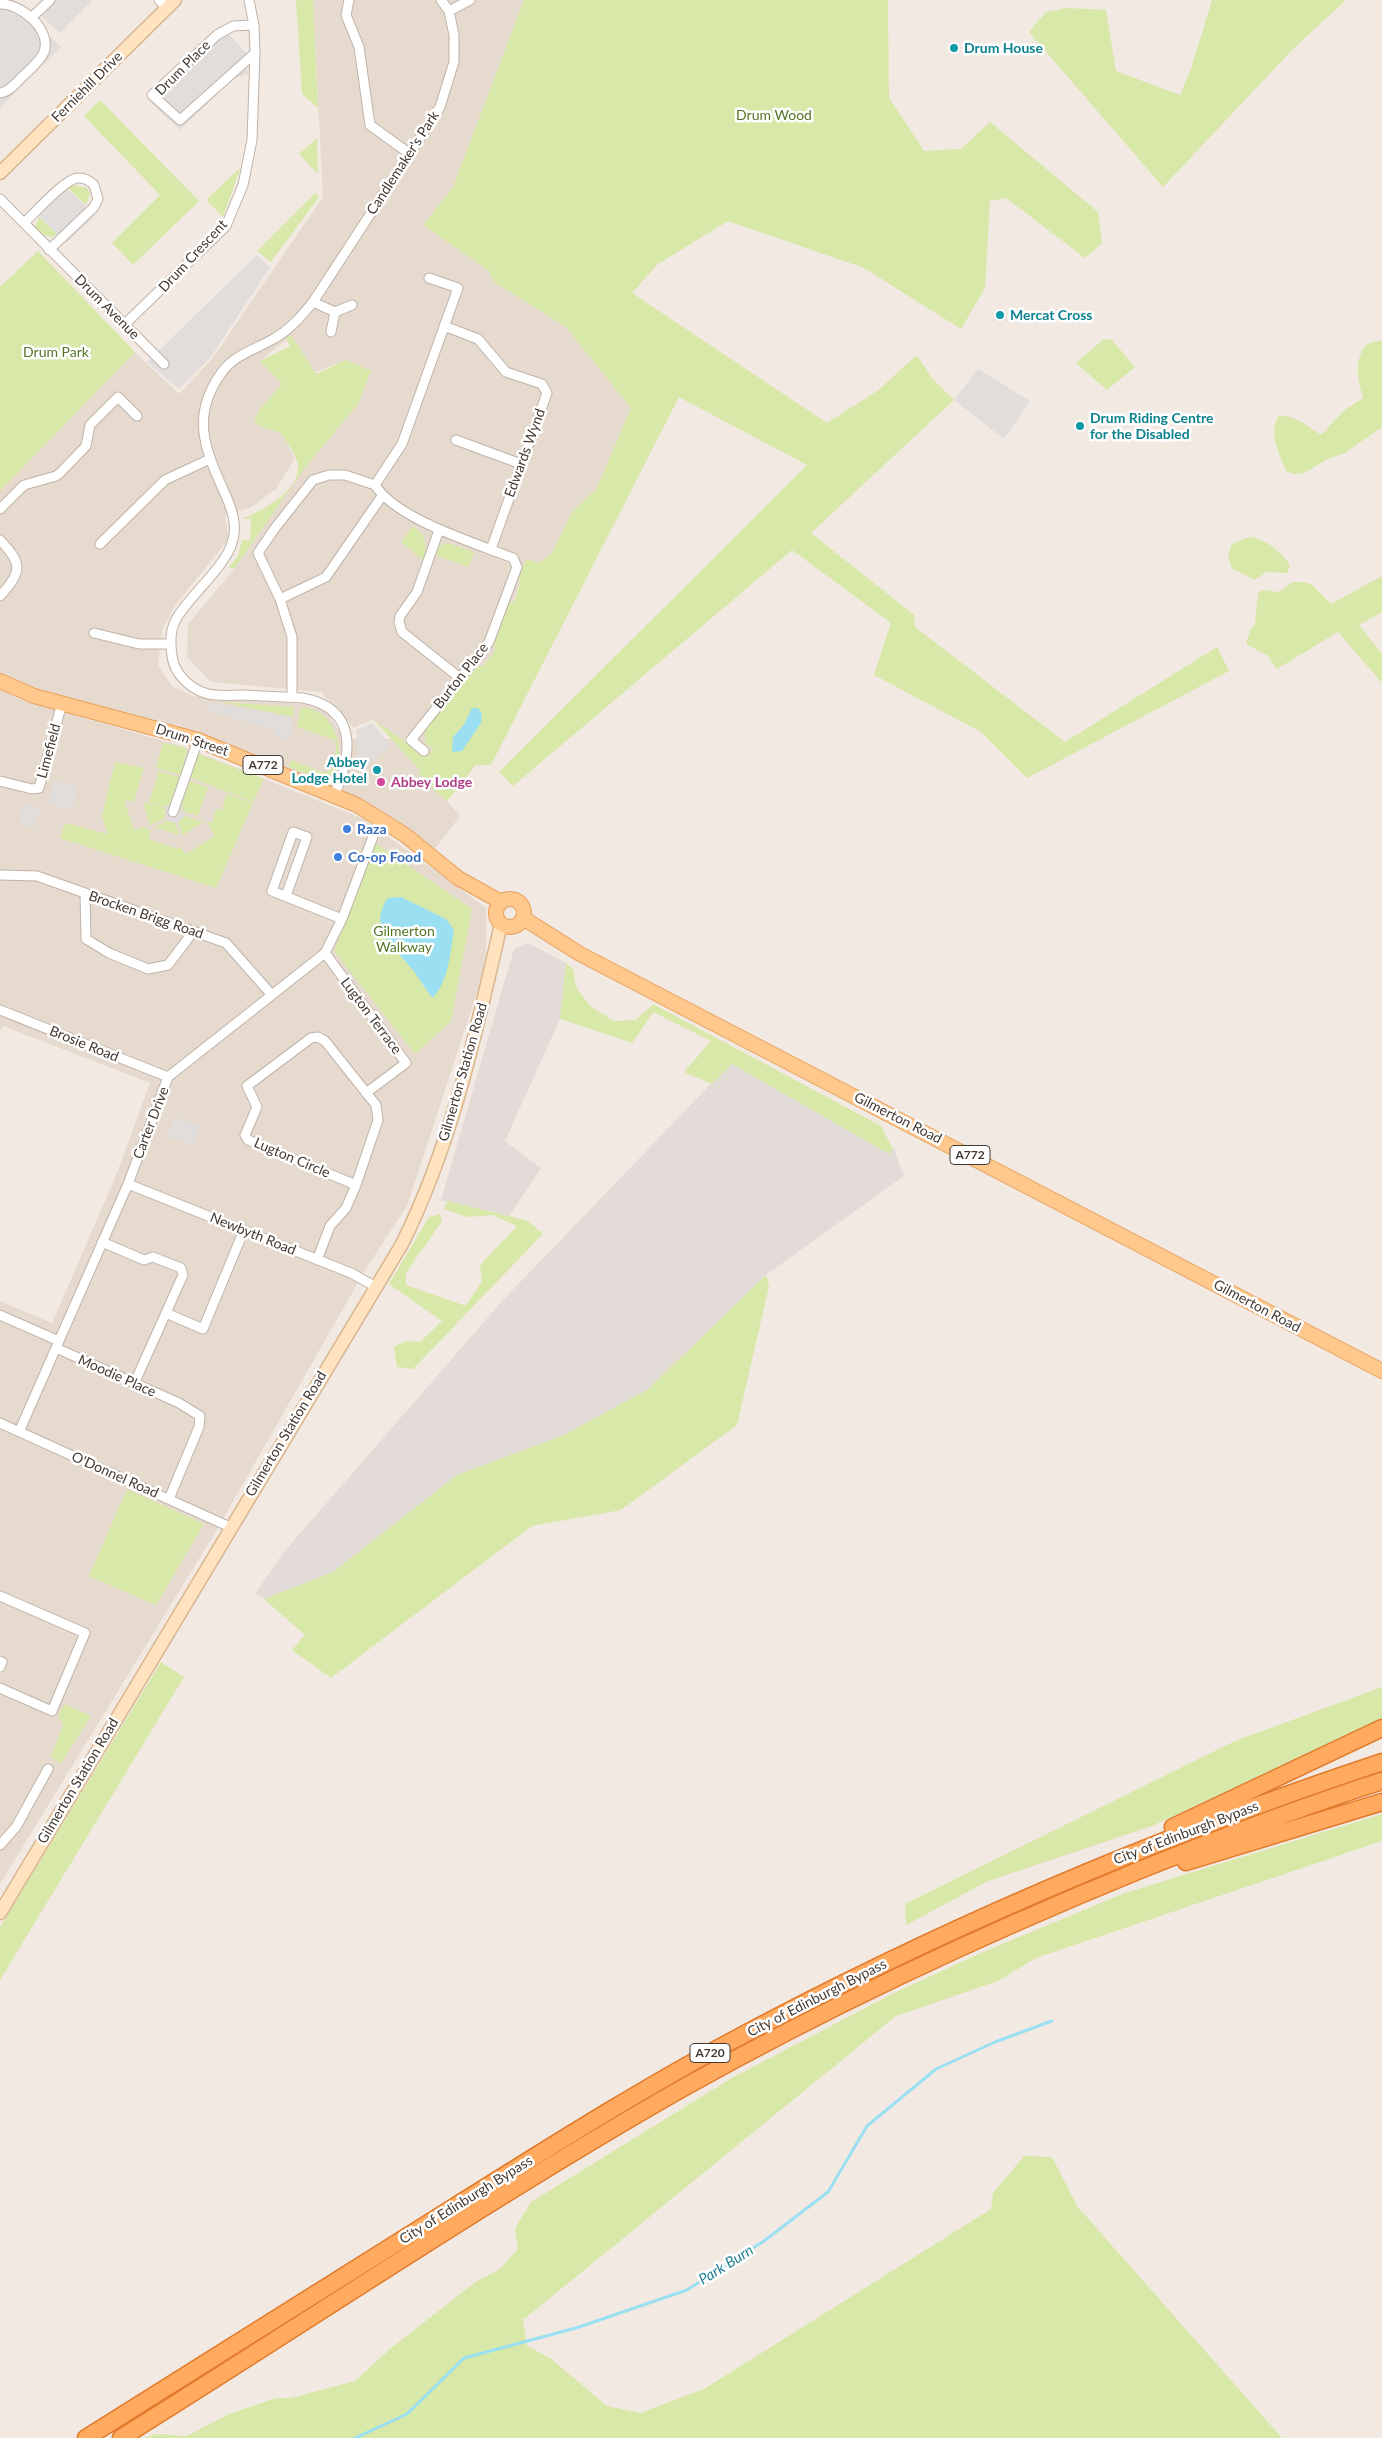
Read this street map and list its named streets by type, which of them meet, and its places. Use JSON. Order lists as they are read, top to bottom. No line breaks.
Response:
{"streets":{"highway":["City of Edinburgh Bypass","A720"],"main road":["Drum Street","A772","Gilmerton Road"],"street":["Drum Place","Ferniehill Drive","Candlemaker's Park","Drum Crescent","Drum Avenue","Edwards Wynd","Burton Place","Limefield","Brocken Brigg Road","Lugton Terrace","Brosie Road","Gilmerton Station Road","Carter Drive","Lugton Circle","Newbyth Road","Moodie Place","O'Donnel Road"]},"crossings":[["Drum Place","Drum Crescent"],["Candlemaker's Park","Drum Street"],["Drum Crescent","Drum Avenue"],["Edwards Wynd","Burton Place"],["Drum Street","Limefield"],["Drum Street","A772"],["Drum Street","Gilmerton Station Road"],["Drum Street","Gilmerton Road"],["Drum Street","Carter Drive"],["A772","Gilmerton Station Road"],["A772","Gilmerton Road"],["Brocken Brigg Road","Carter Drive"],["Lugton Terrace","Carter Drive"],["Lugton Terrace","Lugton Circle"],["Brosie Road","Carter Drive"],["Gilmerton Station Road","Gilmerton Road"],["Gilmerton Station Road","Newbyth Road"],["Gilmerton Station Road","O'Donnel Road"],["Carter Drive","Newbyth Road"],["Carter Drive","Moodie Place"],["Carter Drive","O'Donnel Road"],["Lugton Circle","Newbyth Road"],["Moodie Place","O'Donnel Road"]],"water":["Park Burn"],"parks":["Drum Wood","Drum Park","Gilmerton Walkway"],"places":["Drum House","Mercat Cross","Drum Riding Centre for the Disabled","Abbey Lodge Hotel","Abbey Lodge","Raza","Co-op Food"]}
